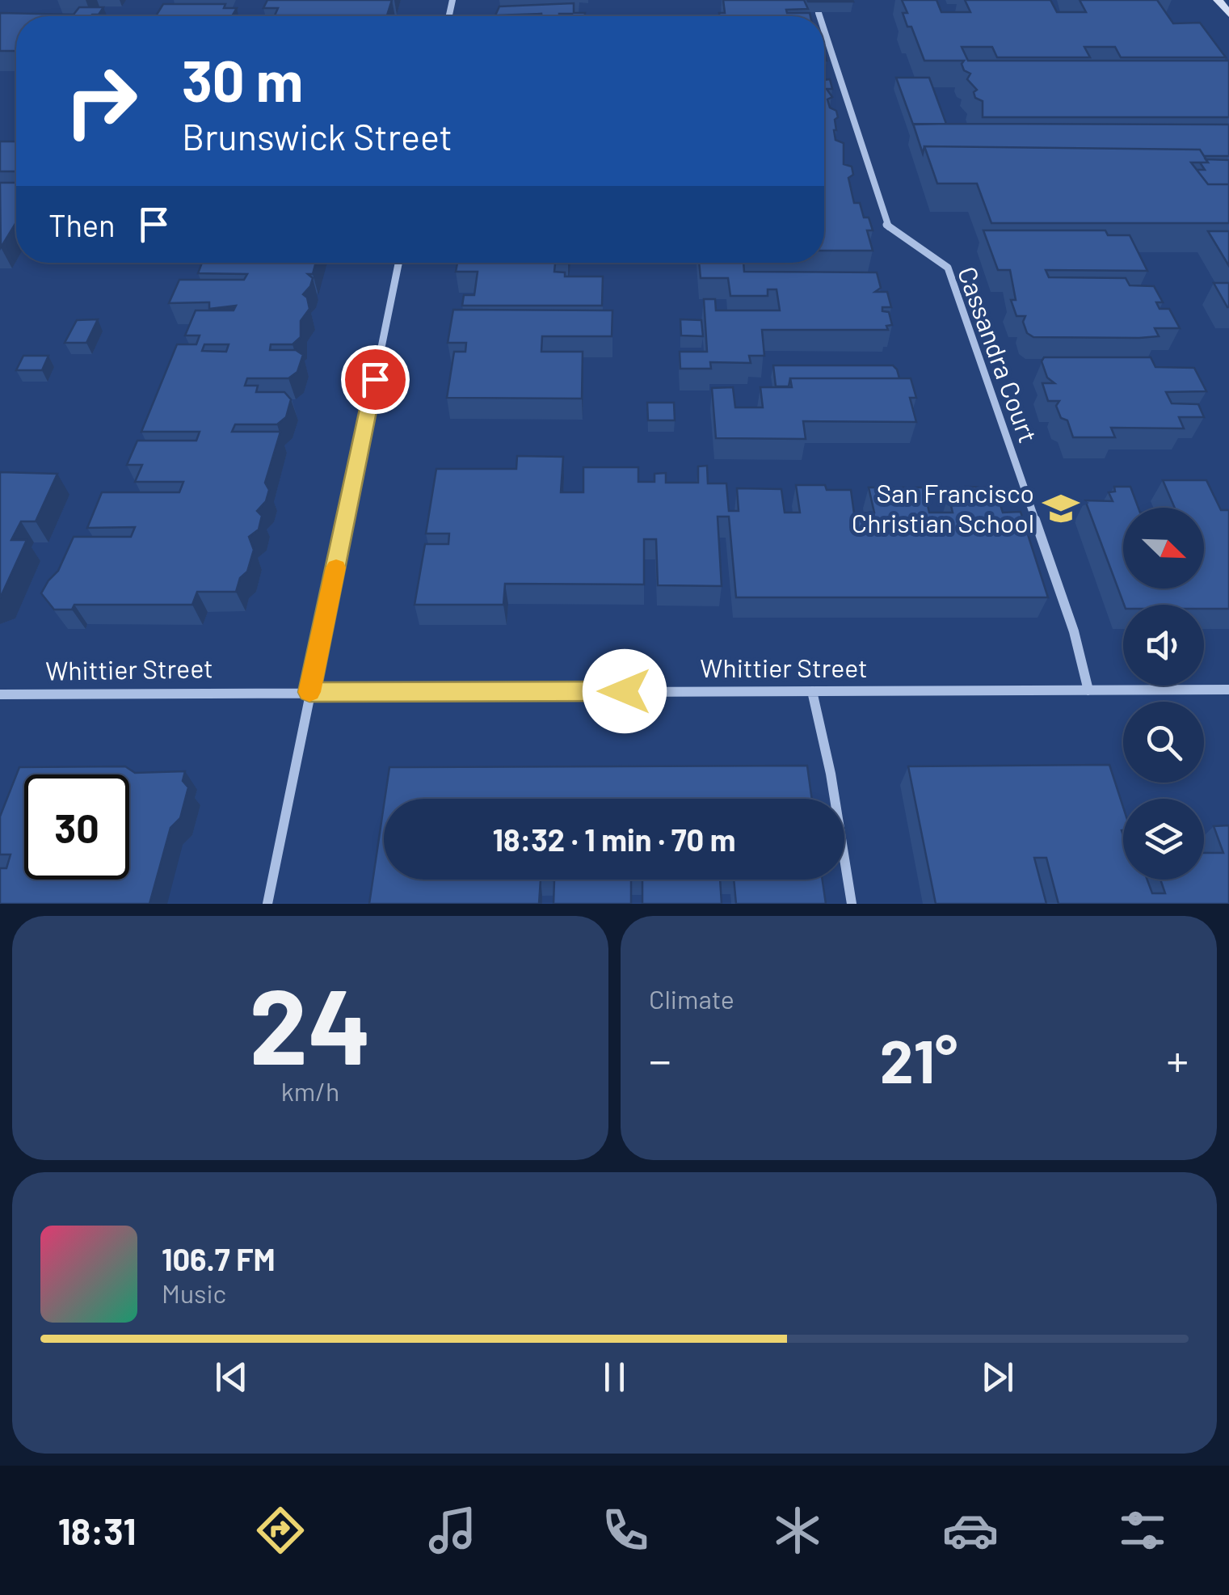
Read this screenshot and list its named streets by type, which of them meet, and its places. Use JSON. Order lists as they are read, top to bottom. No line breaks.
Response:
{"streets":{"street":["Cassandra Court","Whittier Street"]},"crossings":[["Cassandra Court","Whittier Street"]],"places":{"school or university":["San Francisco Christian School"]},"north":"bottom right","page":{"turn":["30 m","Brunswick Street"],"then":"Then","limit":"30","trip":"18:32 · 1 min · 70 m","tile":[["24","km/h"],"Climate"],"heat":["−","21°","+"],"song":["106.7 FM","Music"],"tabs":"18:31"}}
